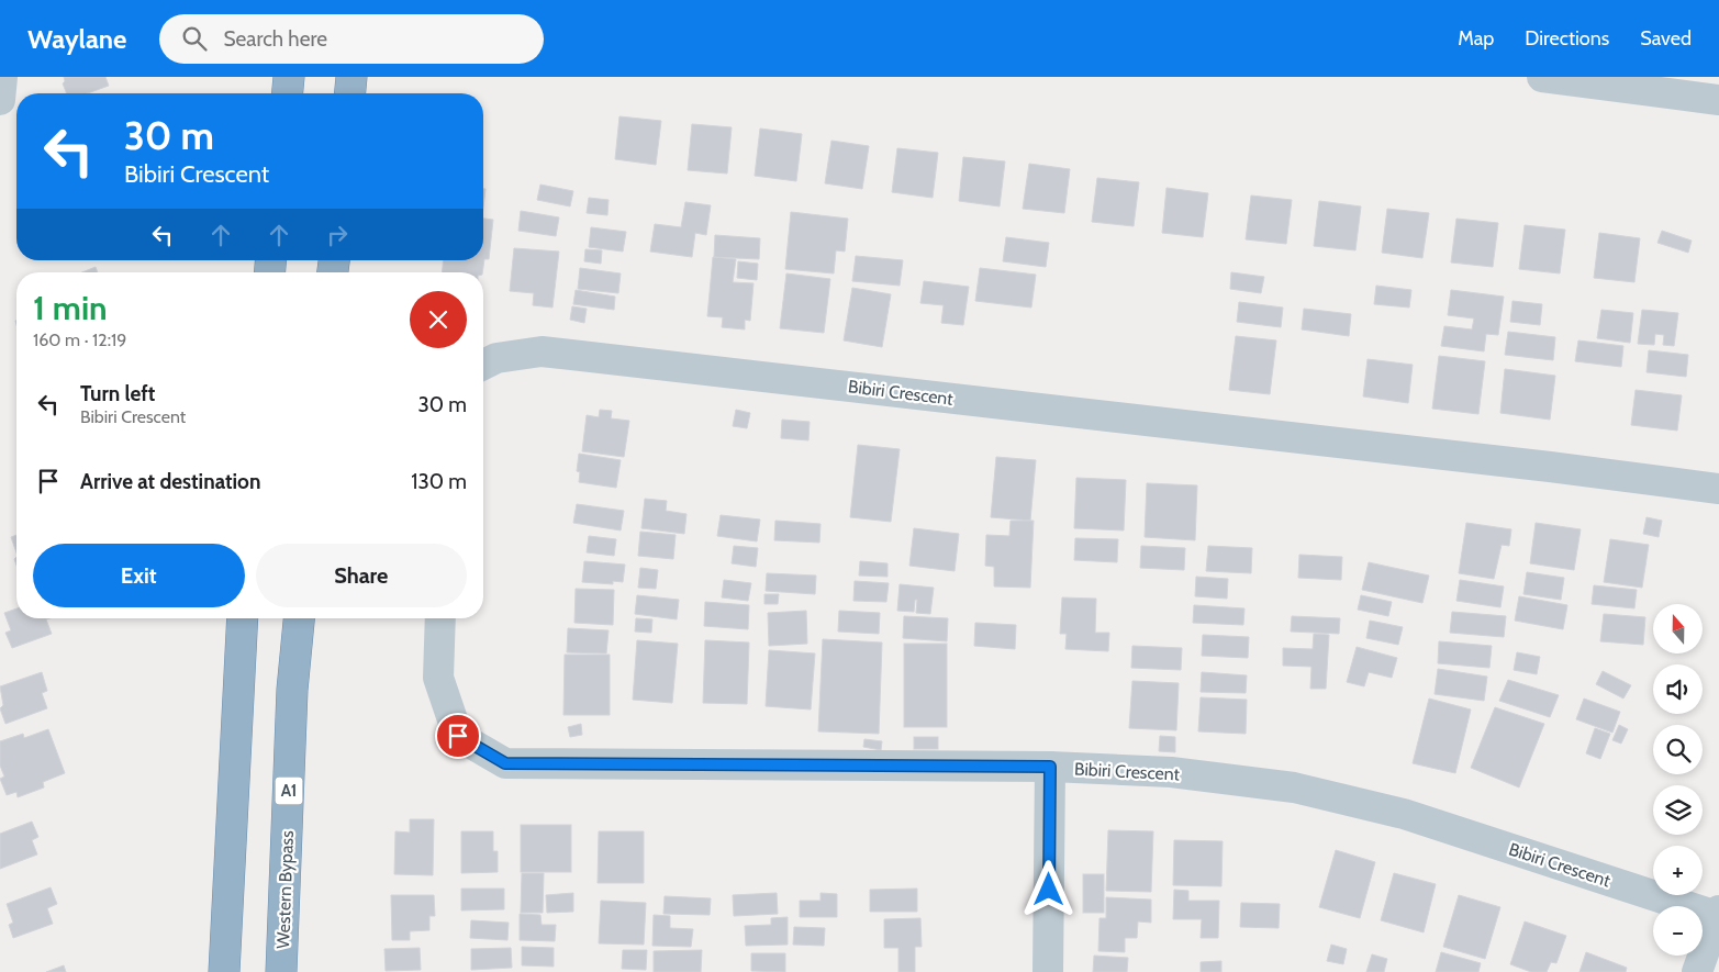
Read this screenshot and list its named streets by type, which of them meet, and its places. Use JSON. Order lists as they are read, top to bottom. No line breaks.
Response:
{"streets":{"highway":["A1","Western Bypass"],"street":["Bibiri Crescent"]},"north":"top","page":{"header":"Waylane","search":"Search here","nav":["Map","Directions","Saved"],"turn":["30 m","Bibiri Crescent"],"heading":["1 min","160 m · 12:19"],"list":[{"name":"Turn left","note":"Bibiri Crescent","value":"30 m"},{"name":"Arrive at destination","value":"130 m"}],"buttons":["Exit","Share"],"map_buttons":["+","−"]}}
